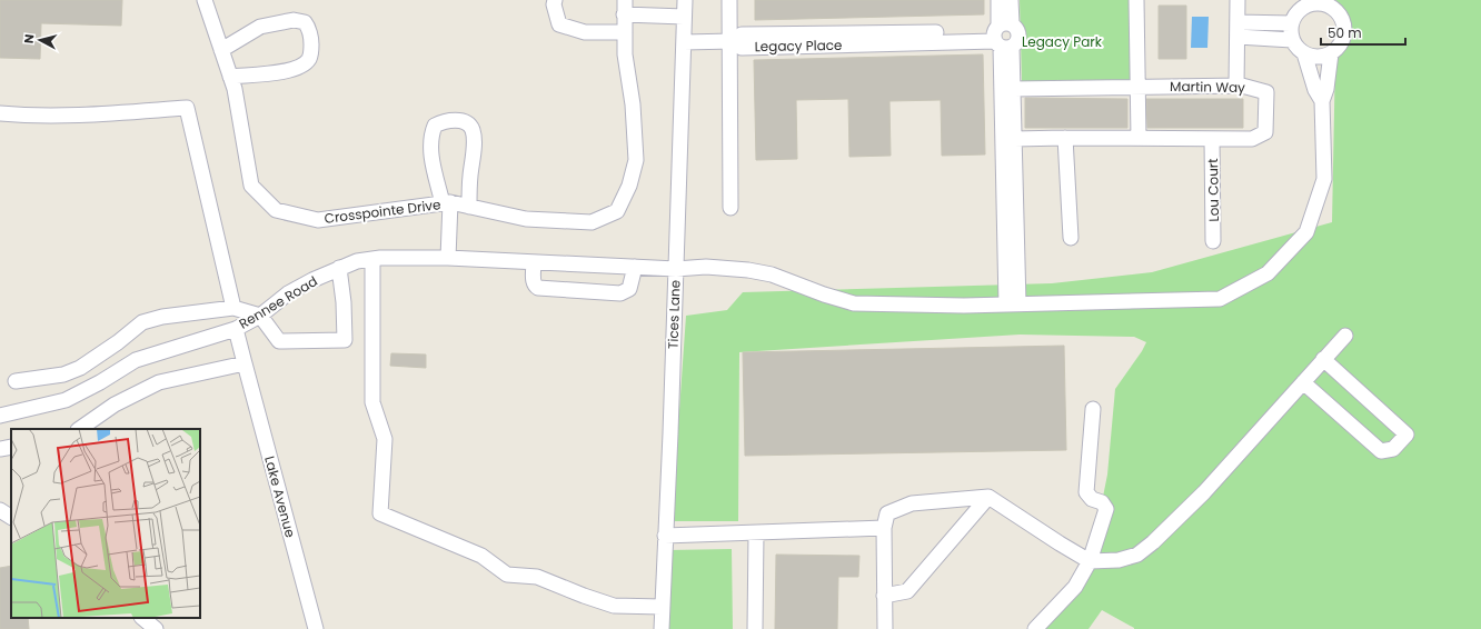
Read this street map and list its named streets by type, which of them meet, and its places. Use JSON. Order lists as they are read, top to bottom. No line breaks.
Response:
{"streets":{"street":["Legacy Place","Martin Way","Lou Court","Crosspointe Drive","Rennee Road","Tices Lane","Lake Avenue"]},"crossings":[["Legacy Place","Tices Lane"],["Martin Way","Lou Court"],["Crosspointe Drive","Rennee Road"],["Rennee Road","Tices Lane"],["Rennee Road","Lake Avenue"]],"parks":["Legacy Park"],"scale_bar":"50 m","north":"left"}
